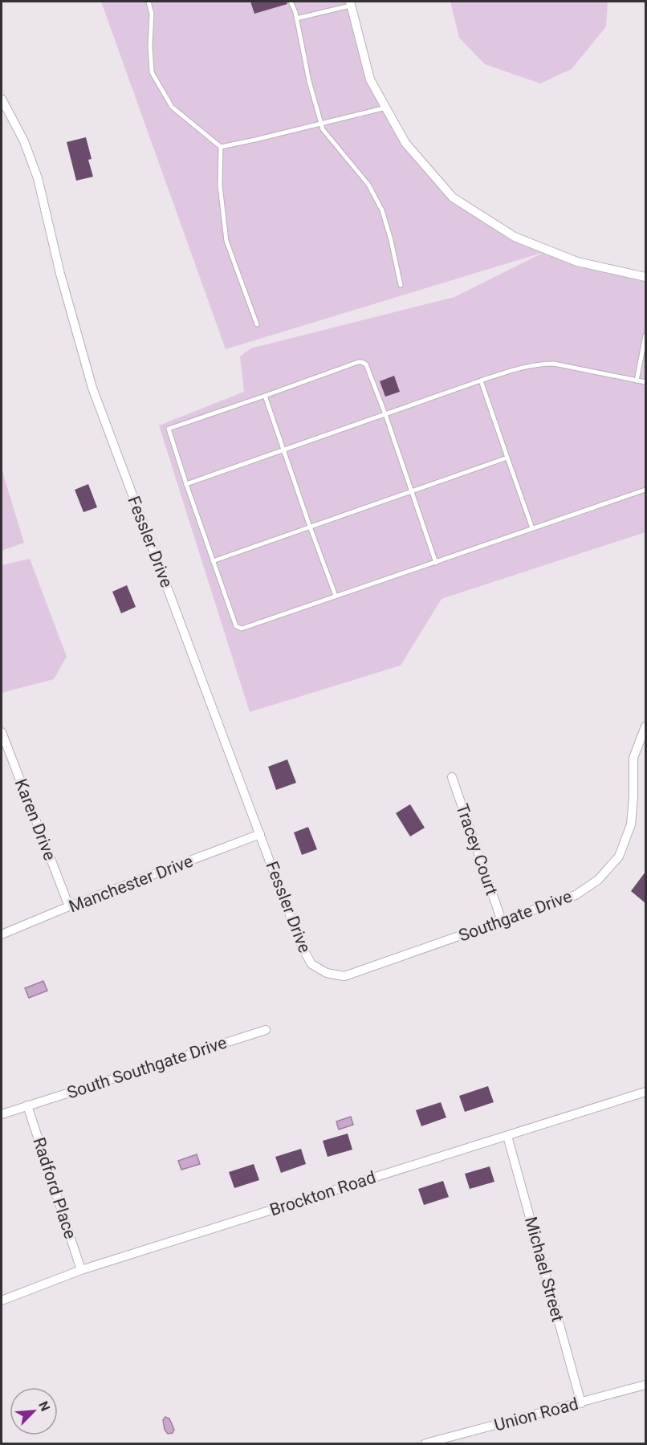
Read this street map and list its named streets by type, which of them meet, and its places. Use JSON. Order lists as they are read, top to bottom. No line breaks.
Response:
{"streets":{"street":["Fessler Drive","Karen Drive","Tracey Court","Manchester Drive","Southgate Drive","South Southgate Drive","Radford Place","Brockton Road","Michael Street","Union Road"]},"crossings":[["Fessler Drive","Manchester Drive"],["Fessler Drive","Southgate Drive"],["Karen Drive","Manchester Drive"],["Tracey Court","Southgate Drive"],["South Southgate Drive","Radford Place"],["Radford Place","Brockton Road"],["Brockton Road","Michael Street"],["Michael Street","Union Road"]],"north":"top right"}
